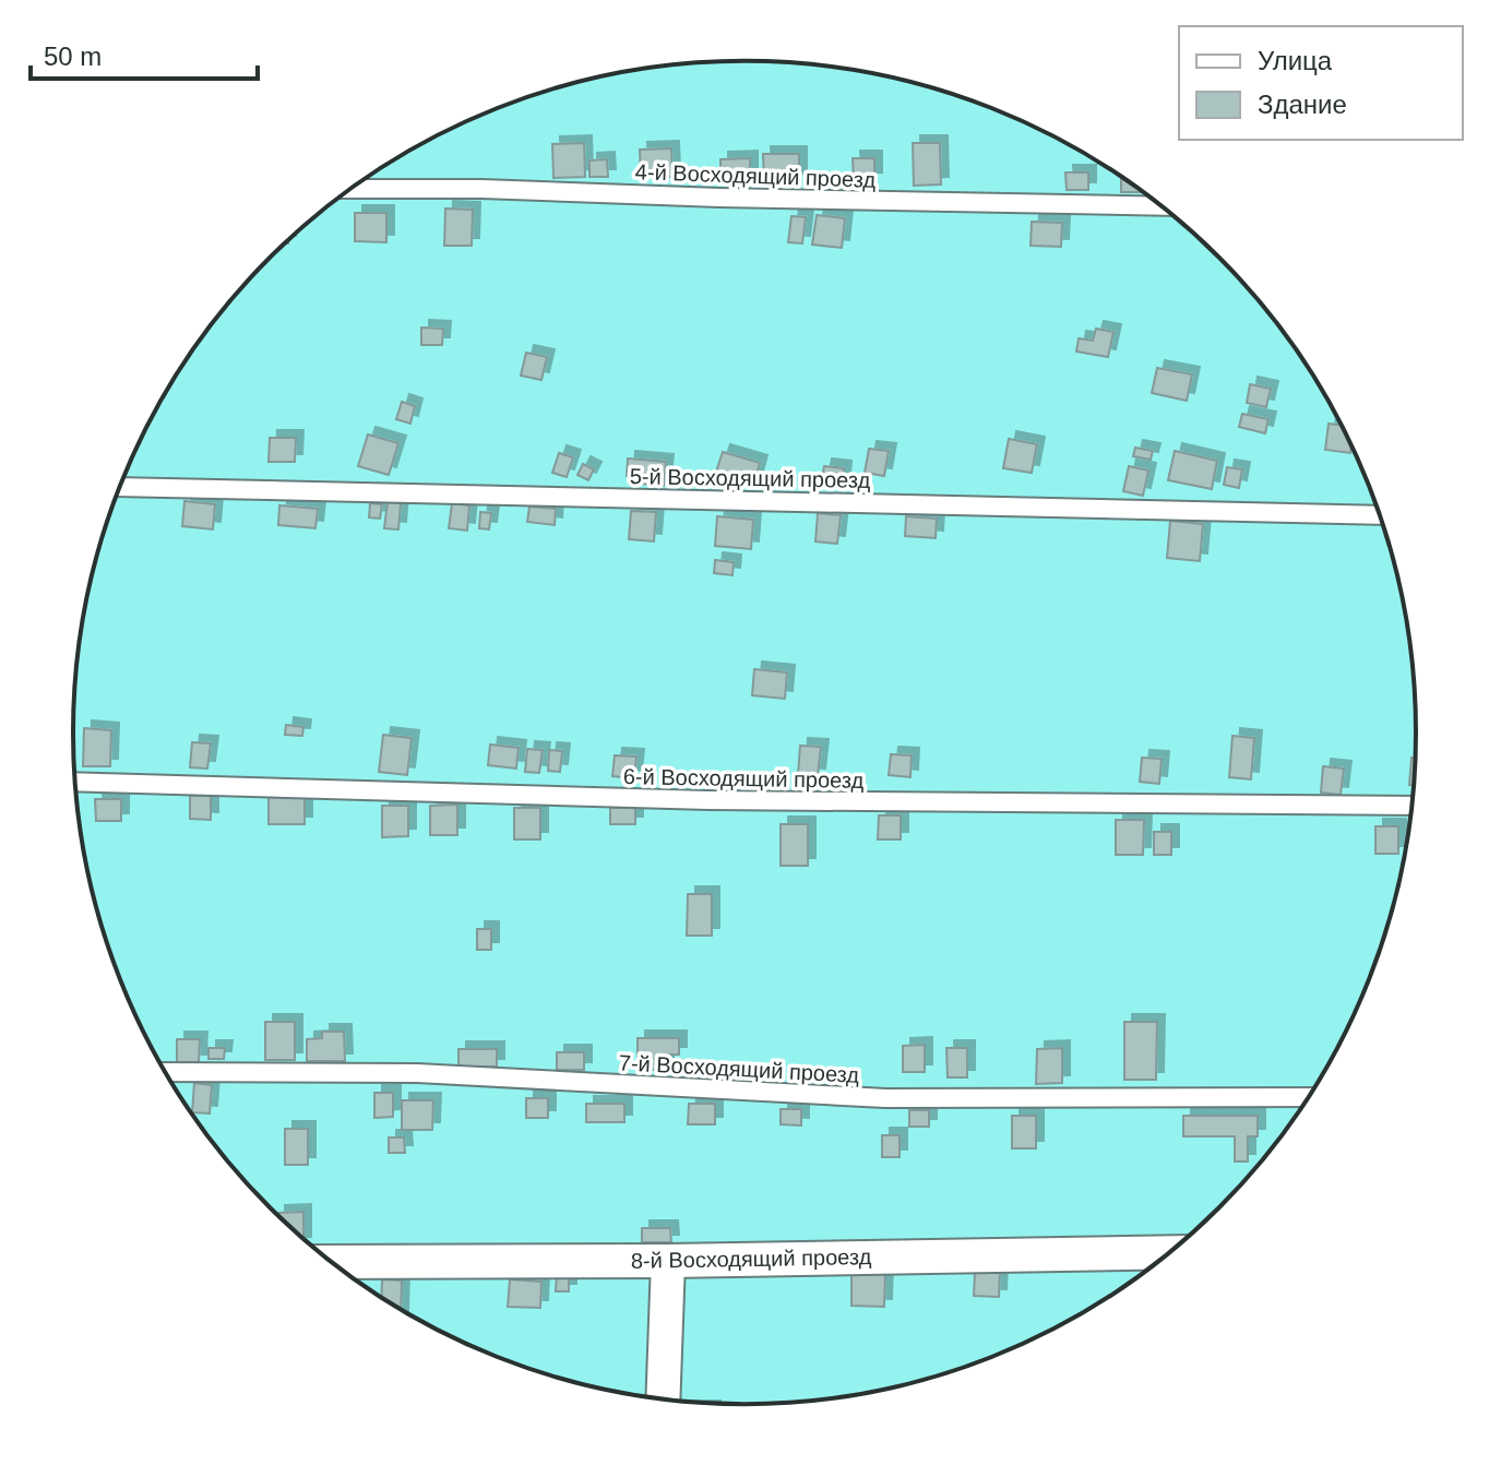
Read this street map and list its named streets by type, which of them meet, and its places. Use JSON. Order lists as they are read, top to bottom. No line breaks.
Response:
{"streets":{"street":["8-й Восходящий проезд"],"lane":["4-й Восходящий проезд","5-й Восходящий проезд","6-й Восходящий проезд","7-й Восходящий проезд"]},"legend":["Улица","Здание"],"scale_bar":"50 m"}
